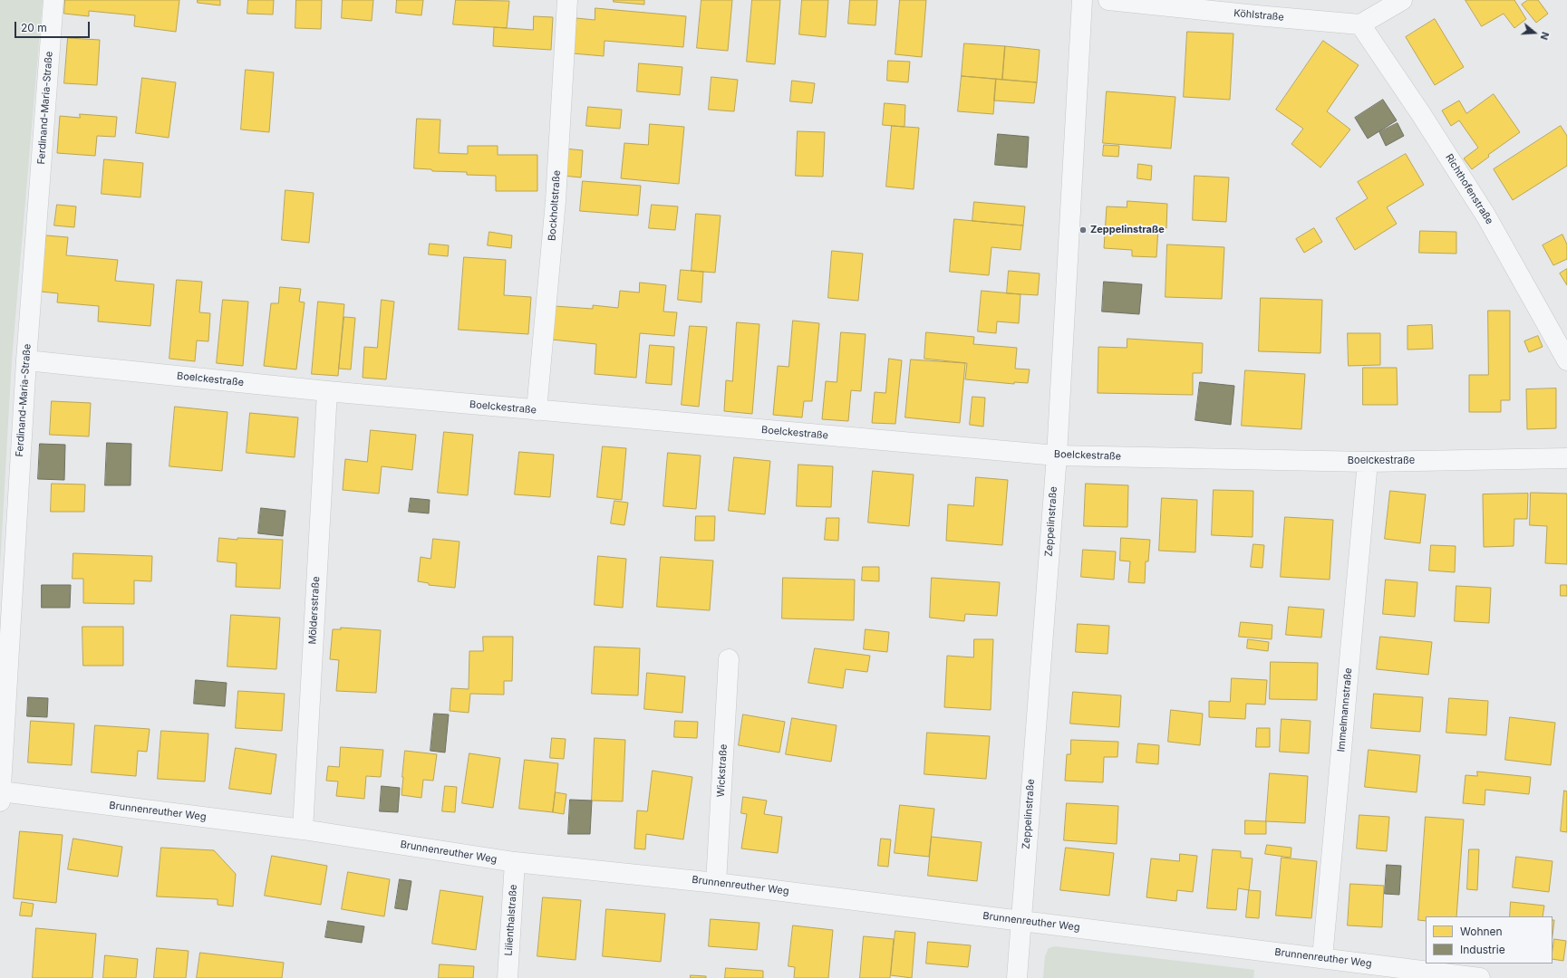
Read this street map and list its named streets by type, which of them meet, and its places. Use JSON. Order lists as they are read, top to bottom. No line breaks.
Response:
{"streets":{"street":["Köhlstraße","Ferdinand-Maria-Straße","Richthofenstraße","Bockholtstraße","Boelckestraße","Zeppelinstraße","Möldersstraße","Immelmannstraße","Wickstraße","Brunnenreuther Weg","Lilienthalstraße"]},"crossings":[["Köhlstraße","Richthofenstraße"],["Ferdinand-Maria-Straße","Boelckestraße"],["Ferdinand-Maria-Straße","Brunnenreuther Weg"],["Bockholtstraße","Boelckestraße"],["Boelckestraße","Zeppelinstraße"],["Boelckestraße","Möldersstraße"],["Boelckestraße","Immelmannstraße"],["Zeppelinstraße","Brunnenreuther Weg"],["Möldersstraße","Brunnenreuther Weg"],["Immelmannstraße","Brunnenreuther Weg"],["Wickstraße","Brunnenreuther Weg"],["Brunnenreuther Weg","Lilienthalstraße"]],"places":["Zeppelinstraße"],"legend":["Wohnen","Industrie"],"scale_bar":"20 m","north":"right"}
